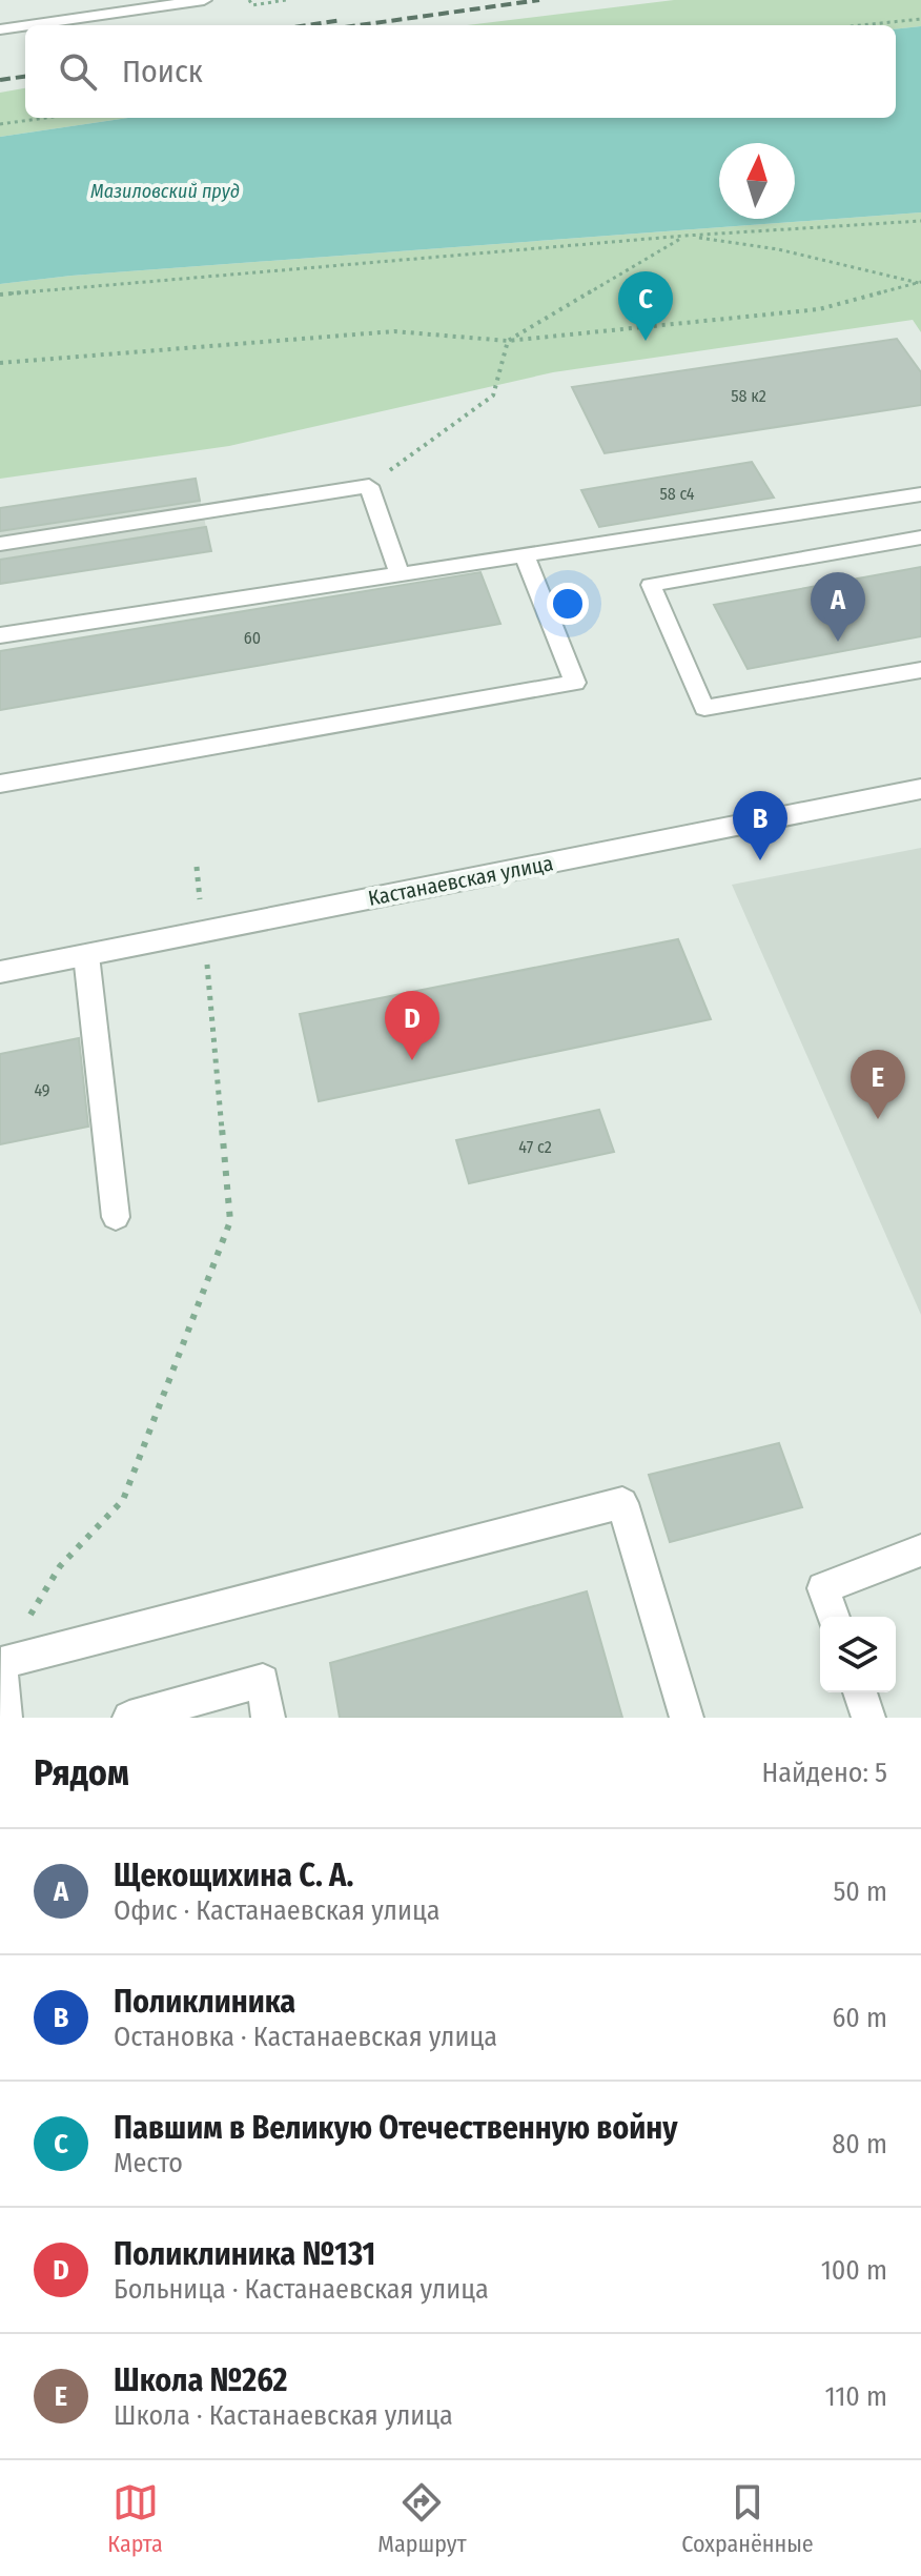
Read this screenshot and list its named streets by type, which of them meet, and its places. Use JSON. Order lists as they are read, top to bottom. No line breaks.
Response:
{"streets":{"street":["Кастанаевская улица"]},"water":["Мазиловский пруд"],"house_numbers":["58 к2","58 с4","60","49","47 с2"],"north":"top","page":{"search":"Поиск","pins":["C","A","B","D","E"],"heading":["Рядом","Найдено: 5"],"list":[{"mark":"A","name":"Щекощихина С. А.","note":"Офис · Кастанаевская улица","value":"50 m"},{"mark":"B","name":"Поликлиника","note":"Остановка · Кастанаевская улица","value":"60 m"},{"mark":"C","name":"Павшим в Великую Отечественную войну","note":"Место","value":"80 m"},{"mark":"D","name":"Поликлиника №131","note":"Больница · Кастанаевская улица","value":"100 m"},{"mark":"E","name":"Школа №262","note":"Школа · Кастанаевская улица","value":"110 m"}],"nav":["Карта","Маршрут","Сохранённые"]}}
